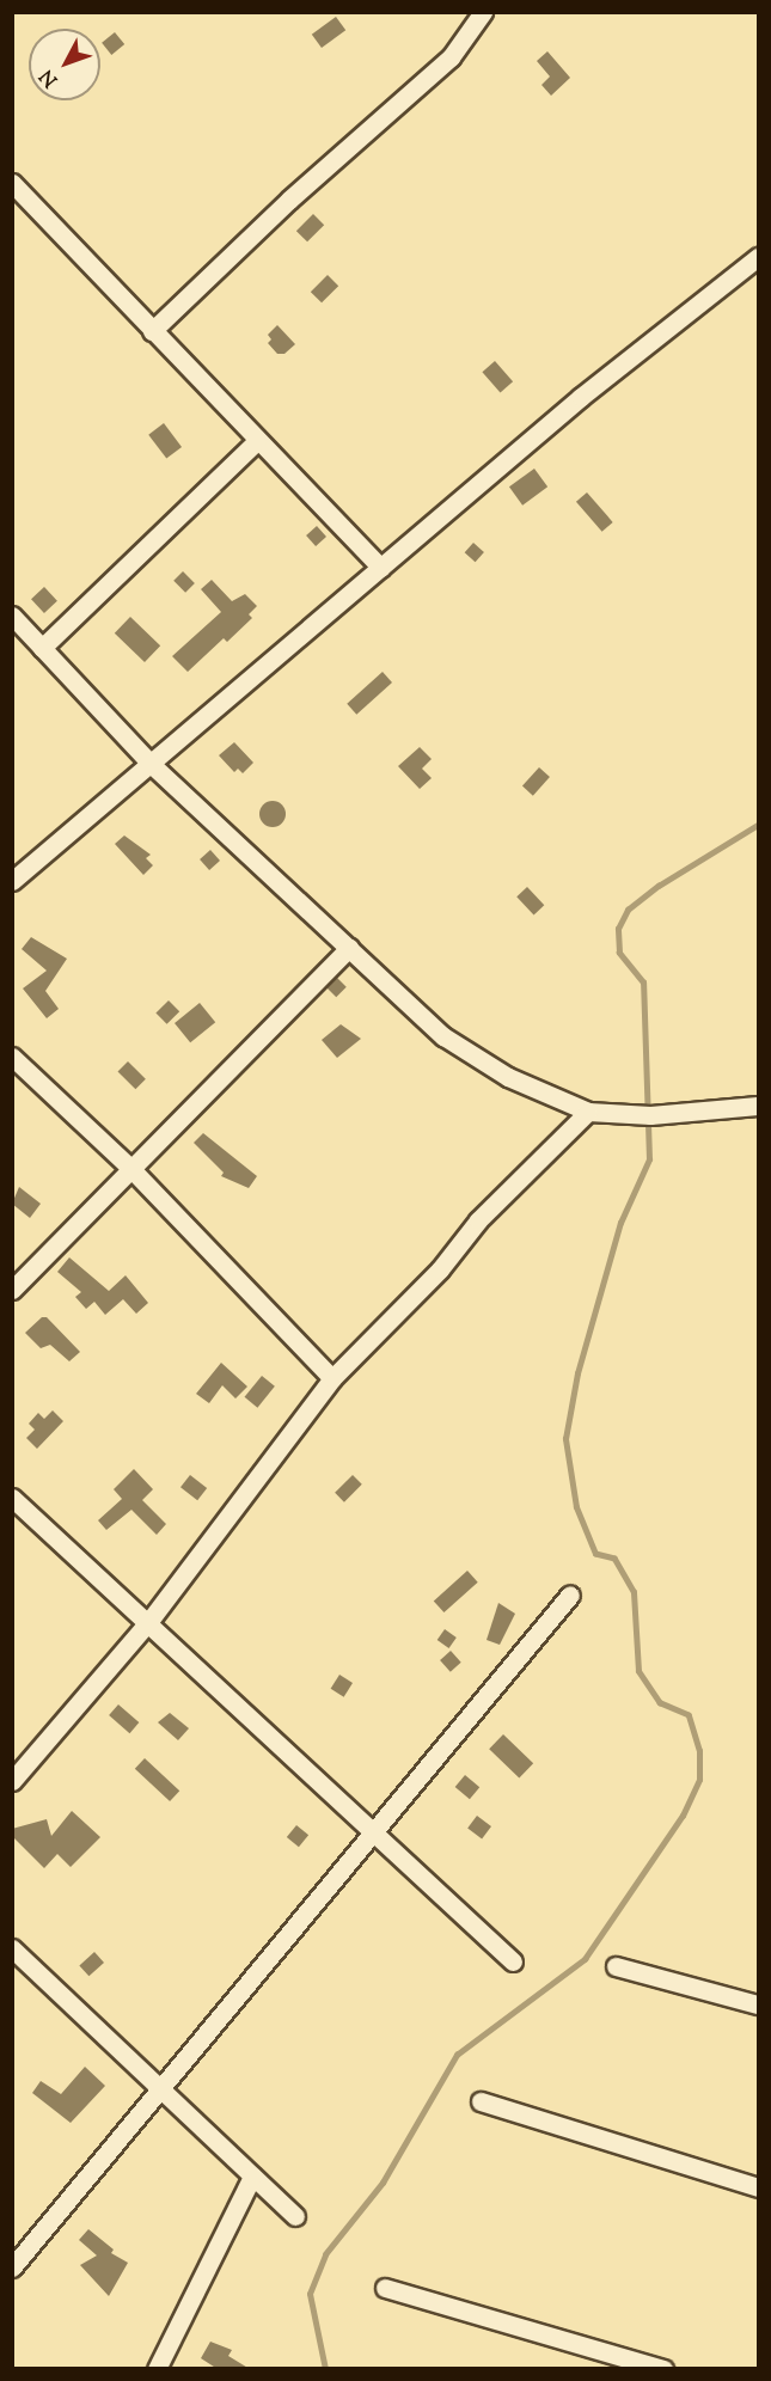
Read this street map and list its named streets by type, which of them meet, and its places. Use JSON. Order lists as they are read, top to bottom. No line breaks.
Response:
{"north":"bottom left"}
